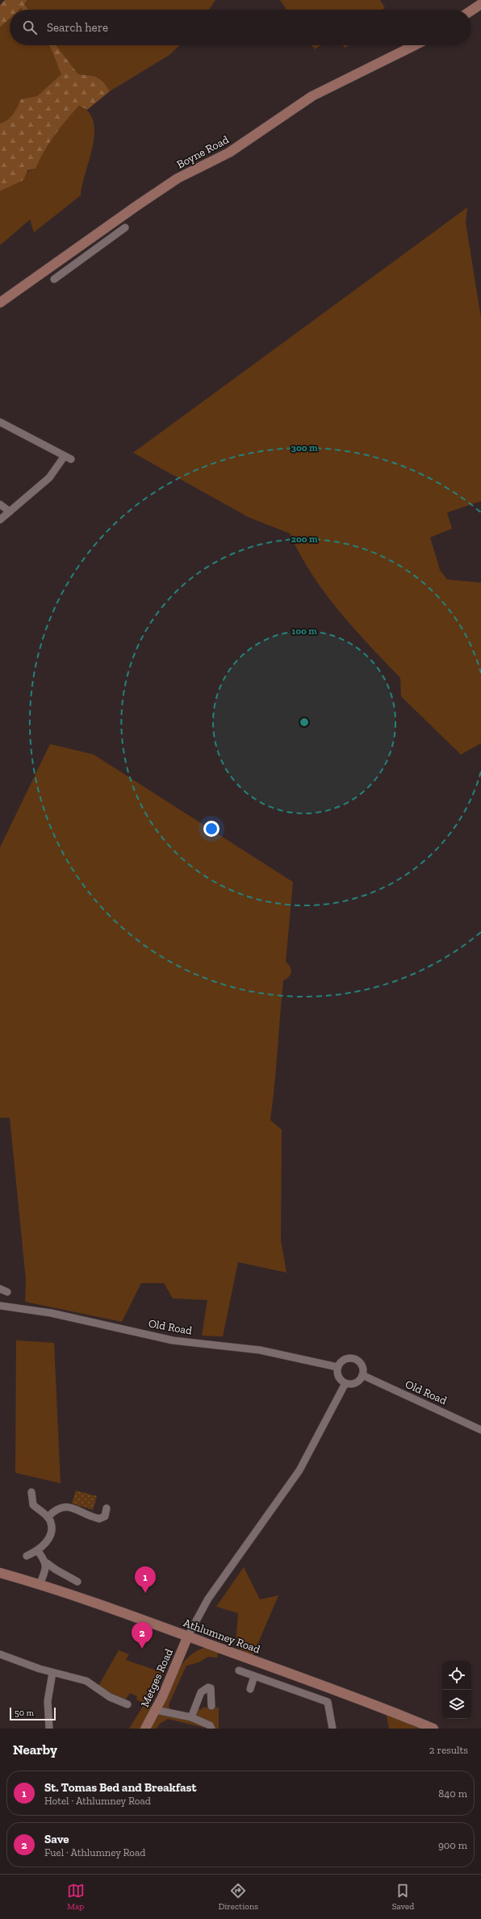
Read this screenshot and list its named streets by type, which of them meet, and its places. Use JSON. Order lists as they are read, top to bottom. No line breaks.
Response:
{"streets":{"street":["Boyne Road","Old Road","Athlumney Road","Metges Road"]},"crossings":[["Athlumney Road","Metges Road"]],"scale_bar":"50 m","page":{"search":"Search here","pins":["1","2"],"scale":"50 m","heading":["Nearby","2 results"],"list":[{"mark":"1","name":"St. Tomas Bed and Breakfast","note":"Hotel · Athlumney Road","value":"840 m"},{"mark":"2","name":"Save","note":"Fuel · Athlumney Road","value":"900 m"}],"nav":["Map","Directions","Saved"]},"rings":["300 m","200 m","100 m"]}
